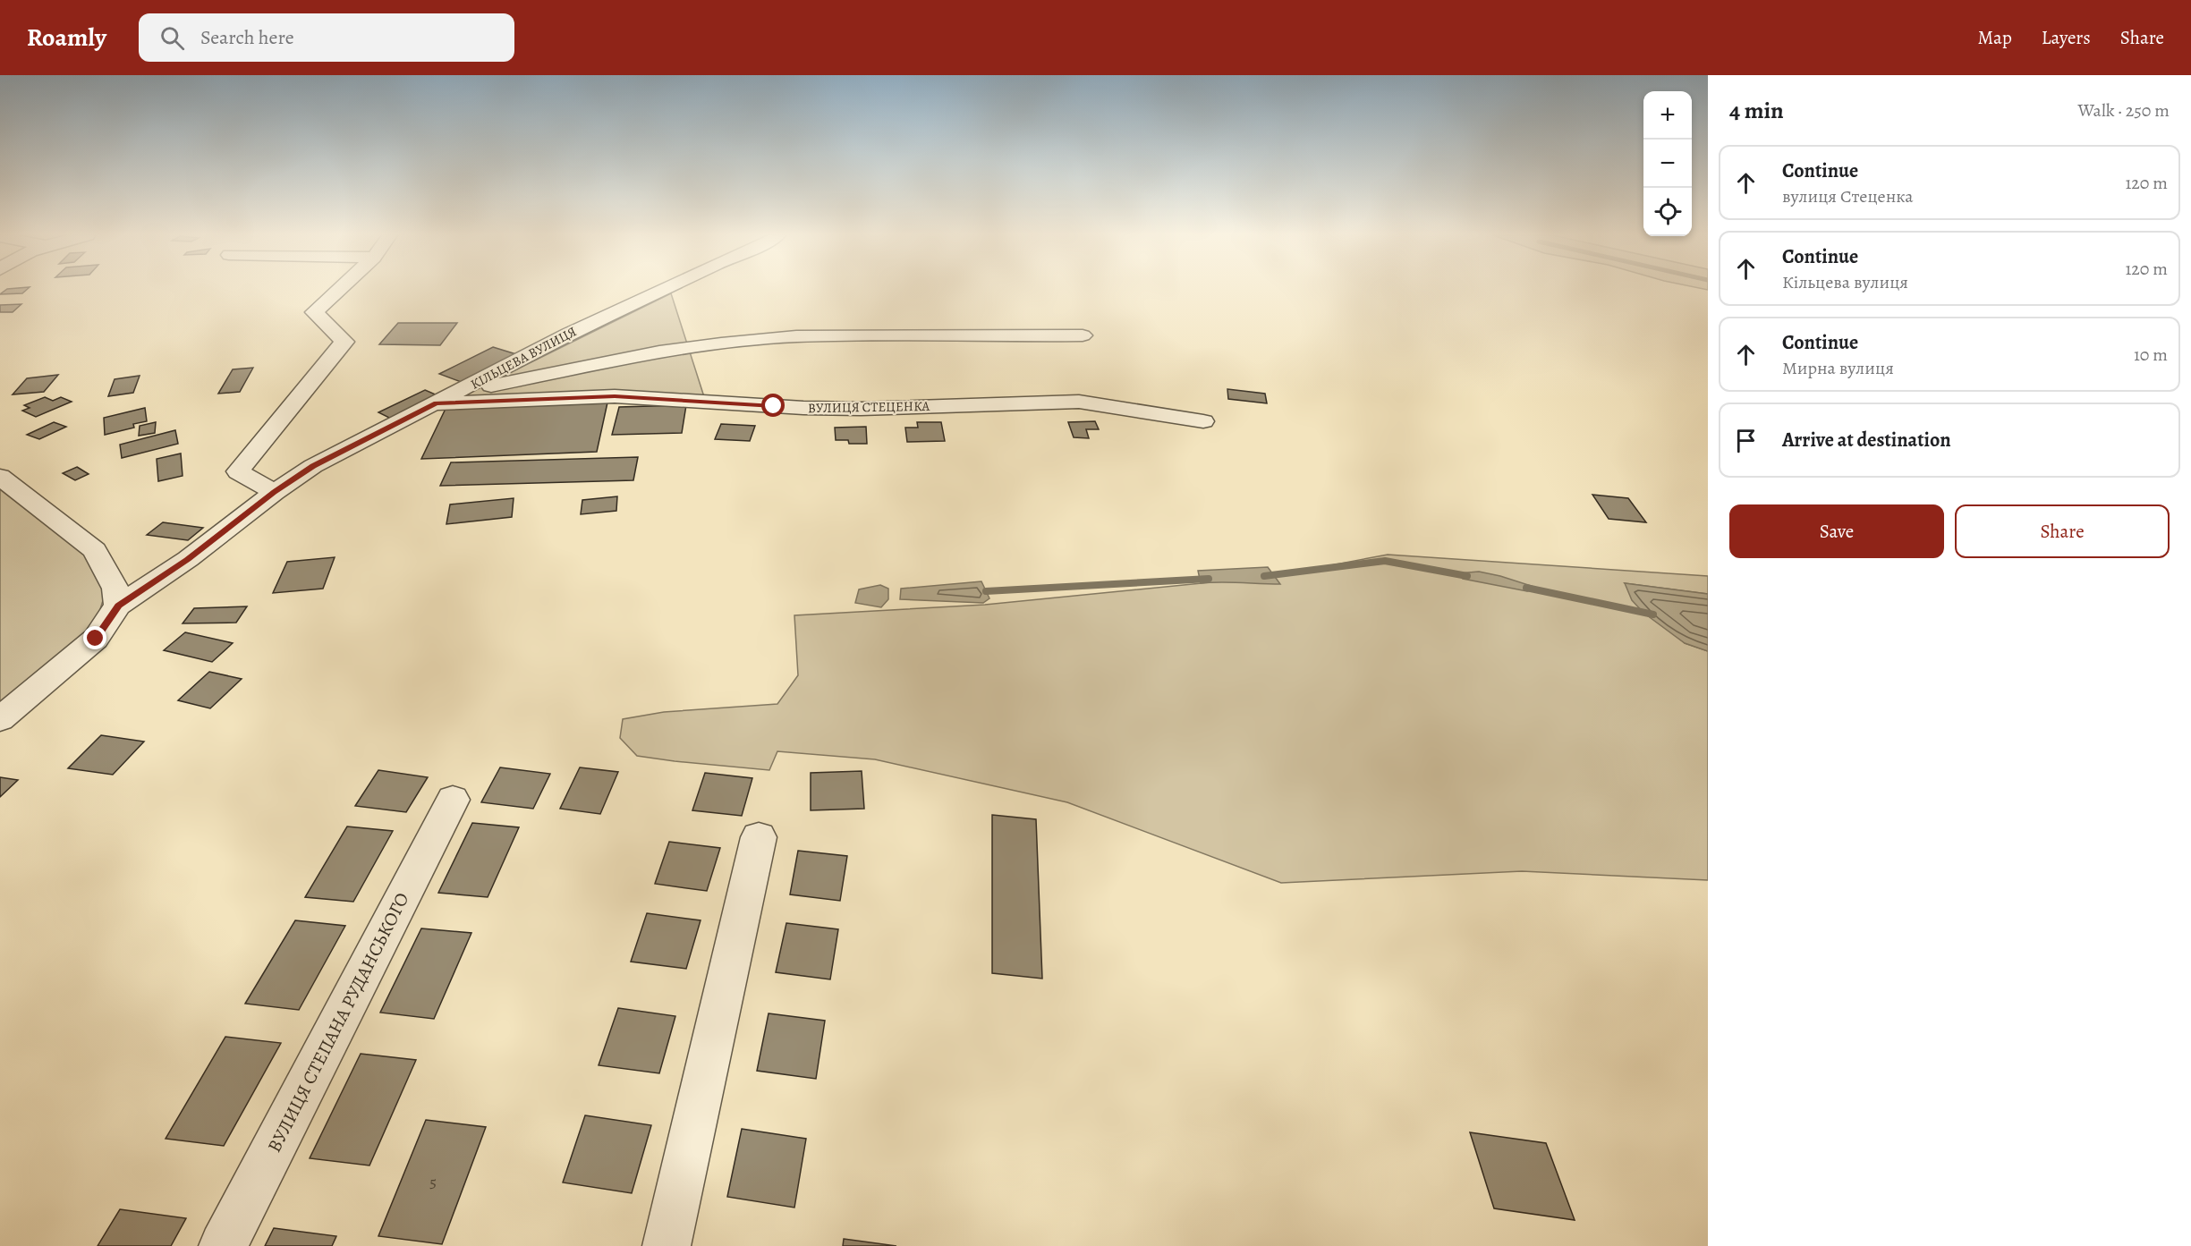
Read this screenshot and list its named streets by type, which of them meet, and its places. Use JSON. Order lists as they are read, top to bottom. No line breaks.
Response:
{"streets":{"street":["КІЛЬЦЕВА ВУЛИЦЯ","ВУЛИЦЯ СТЕЦЕНКА","ВУЛИЦЯ СТЕПАНА РУДАНСЬКОГО"]},"crossings":[["КІЛЬЦЕВА ВУЛИЦЯ","ВУЛИЦЯ СТЕЦЕНКА"]],"house_numbers":["5"],"page":{"header":"Roamly","search":"Search here","nav":["Map","Layers","Share"],"heading":["4 min","Walk · 250 m"],"map_buttons":["+","−"],"list":[["Continue","вулиця Стеценка","120 m"],["Continue","Кільцева вулиця","120 m"],["Continue","Мирна вулиця","10 m"],"Arrive at destination"],"buttons":["Save","Share"]}}
